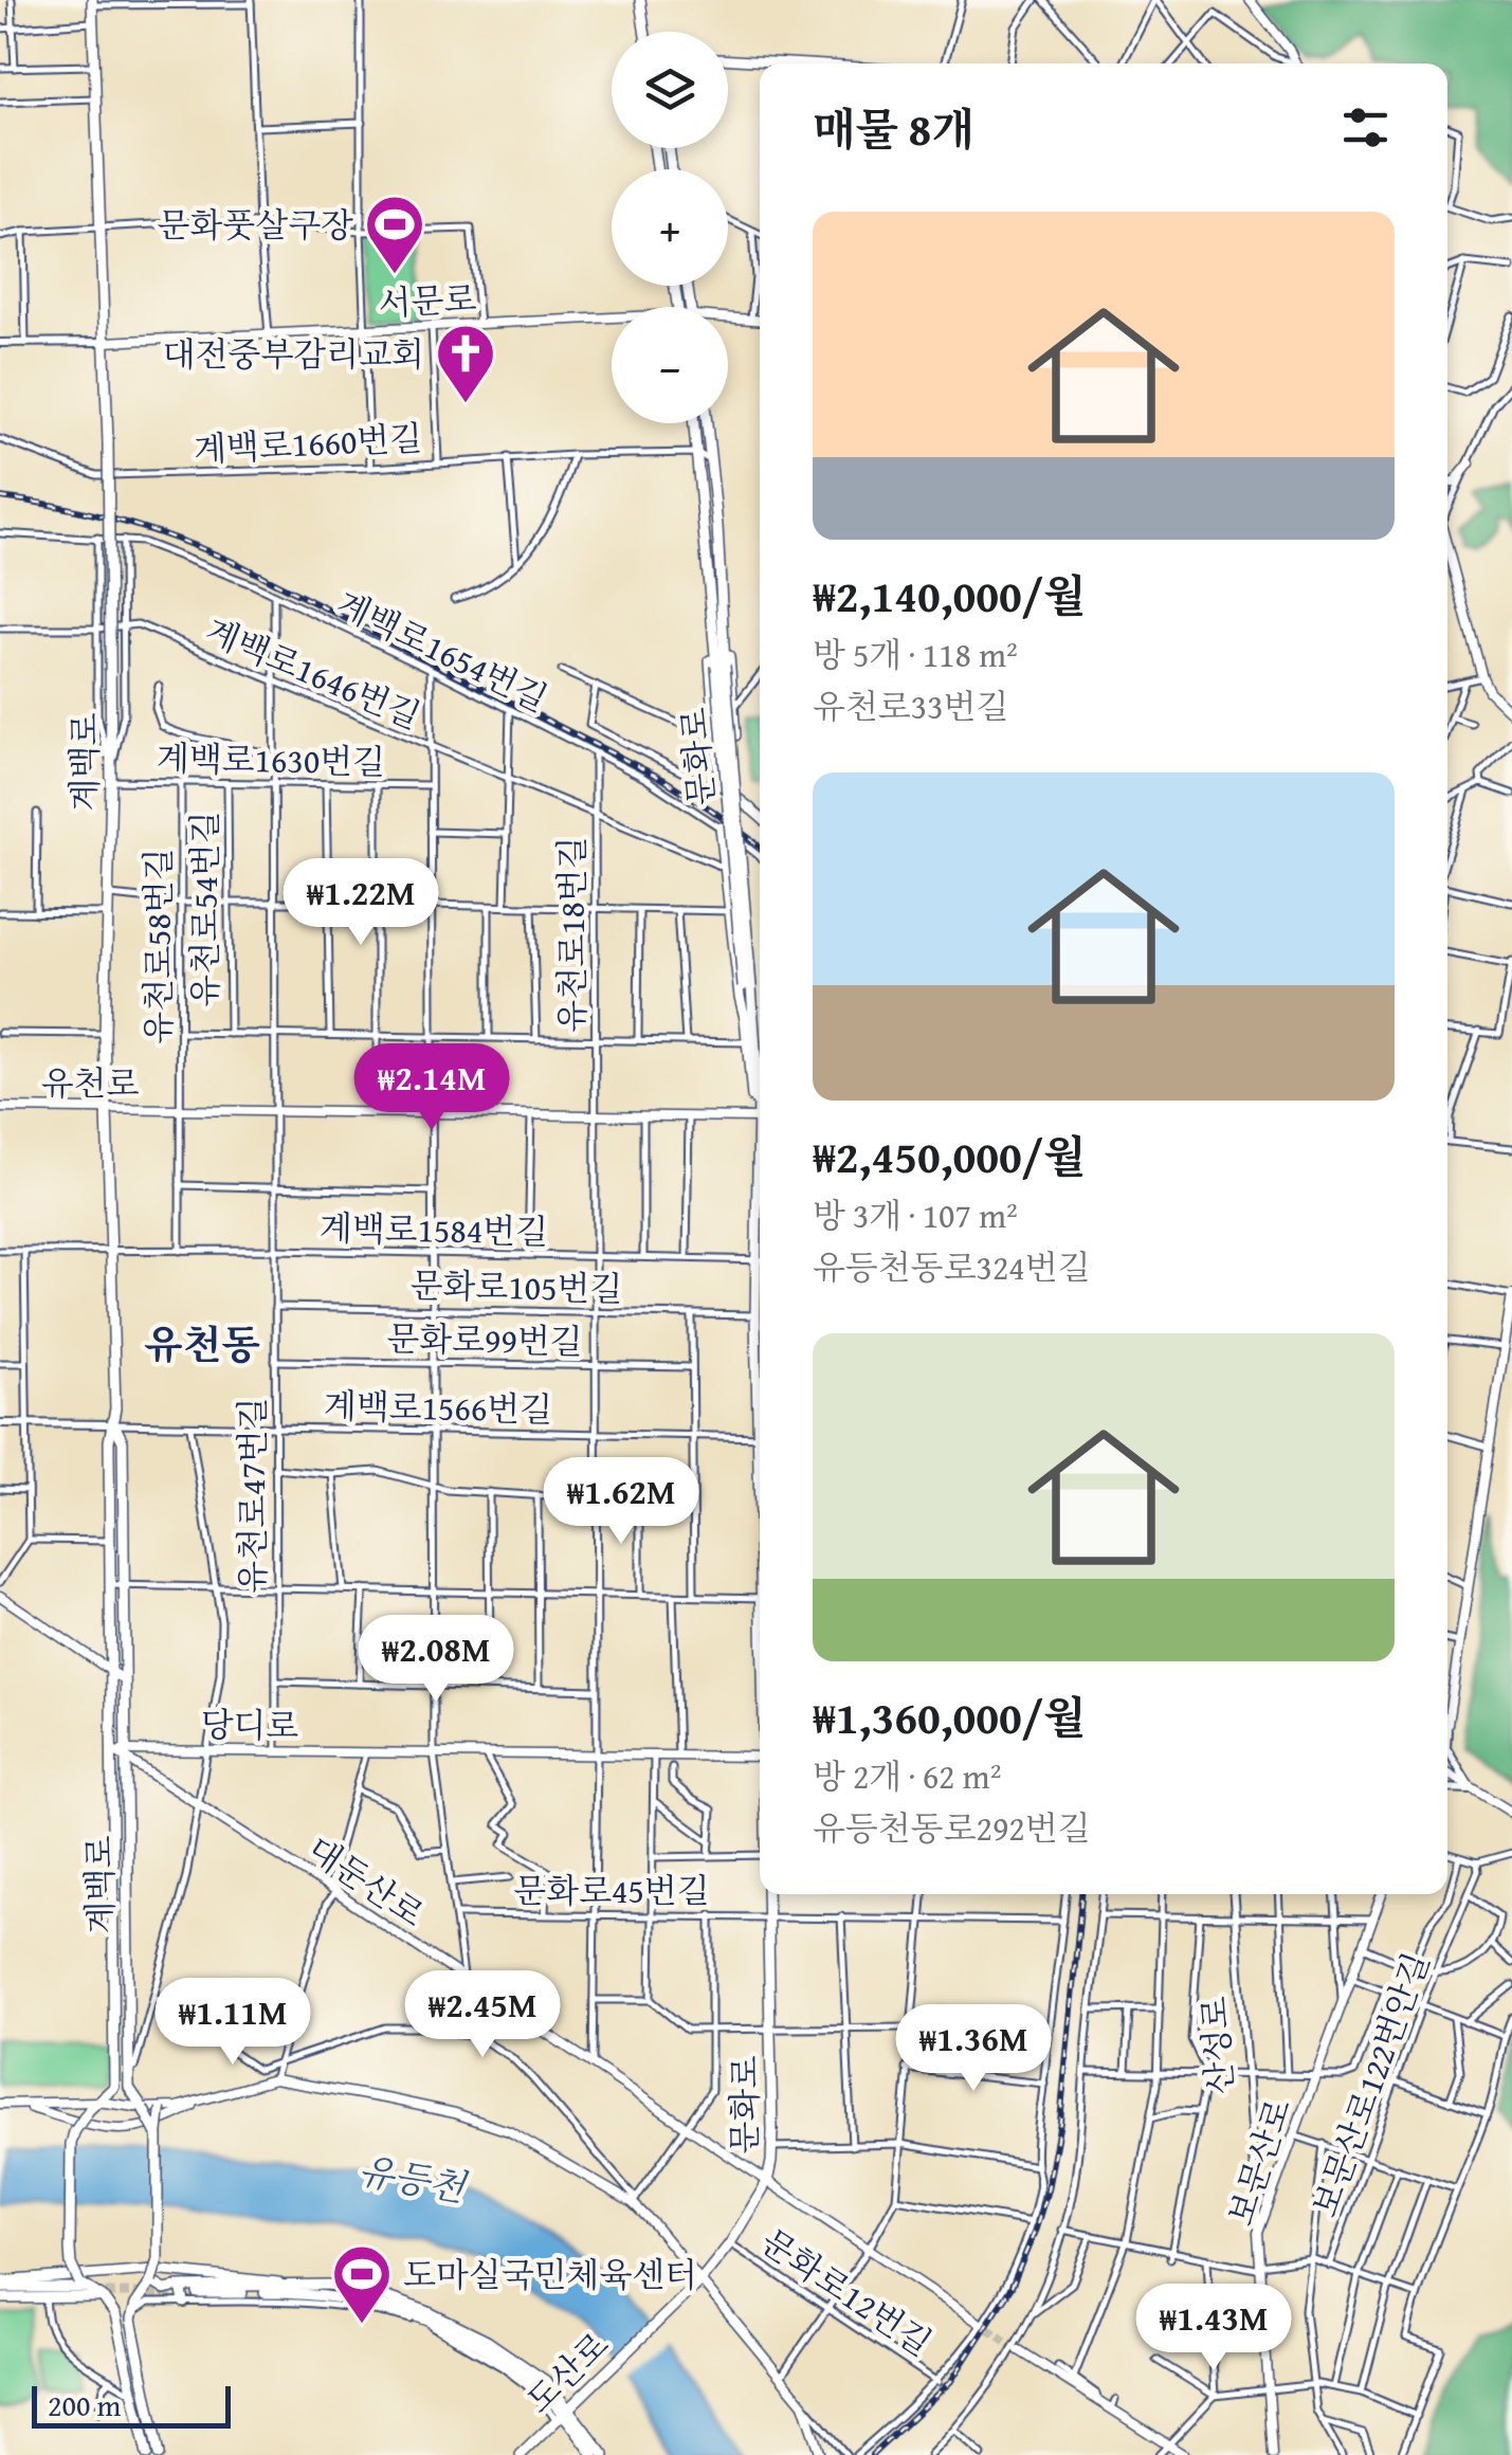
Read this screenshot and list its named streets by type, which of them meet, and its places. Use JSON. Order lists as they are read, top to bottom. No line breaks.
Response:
{"streets":{"main road":["서문로","문화로","계백로","유천로","당디로","대둔산로","보문산로","도산로"],"street":["계백로1660번길","계백로1654번길","계백로1646번길","계백로1630번길","유천로54번길","유천로18번길","유천로58번길","계백로1584번길","문화로105번길","문화로99번길","계백로1566번길","유천로47번길","문화로45번길","산성로","보문산로122번안길","문화로12번길"]},"crossings":[["서문로","계백로"],["계백로1660번길","문화로"],["계백로1654번길","유천로18번길"],["계백로1654번길","유천로47번길"],["계백로1646번길","유천로18번길"],["계백로1646번길","유천로47번길"],["문화로","문화로105번길"],["문화로","대둔산로"],["문화로","문화로45번길"],["문화로","문화로12번길"],["문화로","도산로"],["계백로1630번길","계백로"],["계백로1630번길","유천로54번길"],["계백로1630번길","유천로58번길"],["계백로1630번길","유천로47번길"],["계백로","유천로"],["계백로","계백로1584번길"],["계백로","계백로1566번길"],["계백로","당디로"],["계백로","대둔산로"],["유천로18번길","유천로"],["유천로18번길","계백로1584번길"],["유천로18번길","문화로105번길"],["유천로18번길","문화로99번길"],["유천로18번길","계백로1566번길"],["유천로18번길","당디로"],["유천로18번길","대둔산로"],["유천로18번길","문화로45번길"],["유천로58번길","유천로"],["유천로","계백로1584번길"],["유천로","유천로47번길"],["계백로1584번길","유천로47번길"],["문화로105번길","유천로47번길"],["문화로99번길","유천로47번길"],["계백로1566번길","유천로47번길"],["유천로47번길","당디로"],["당디로","대둔산로"],["산성로","보문산로"]],"districts":["유천동"],"water":["유등천"],"places":{"sports":["문화풋살구장","도마실국민체육센터"],"church":["대전중부감리교회"]},"scale_bar":"200 m","page":{"map_buttons":["+","−"],"heading":"매물 8개","list":[{"name":"₩2,140,000/월","note":"방 5개 · 118 m² · 유천로33번길"},{"name":"₩2,450,000/월","note":"방 3개 · 107 m² · 유등천동로324번길"},{"name":"₩1,360,000/월","note":"방 2개 · 62 m² · 유등천동로292번길"}],"price":["₩1.22M","₩2.14M","₩1.62M","₩2.08M","₩2.45M","₩1.11M","₩1.36M","₩1.43M"],"scale":"200 m"}}
